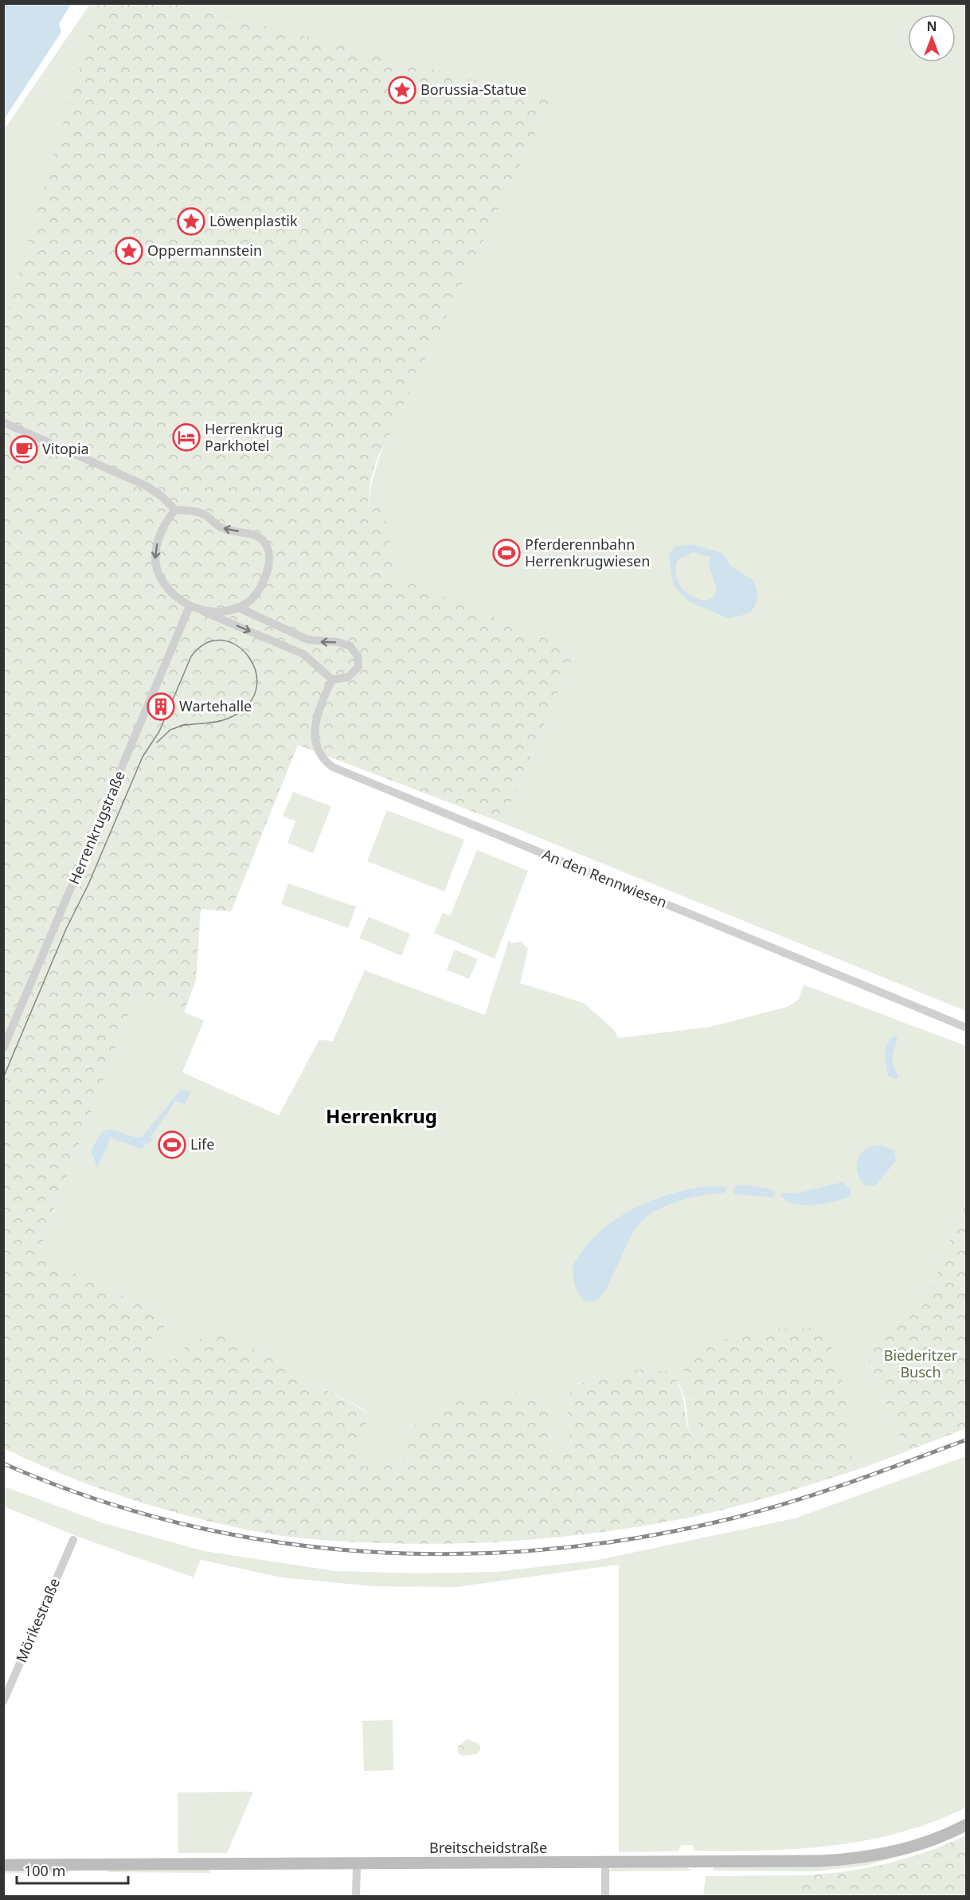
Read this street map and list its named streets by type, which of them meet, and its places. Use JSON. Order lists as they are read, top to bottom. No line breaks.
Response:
{"streets":{"street":["Herrenkrugstraße","An den Rennwiesen","Mörikestraße","Breitscheidstraße"]},"districts":["Herrenkrug"],"parks":["Biederitzer Busch"],"places":{"place":["Borussia-Statue","Löwenplastik","Oppermannstein"],"hotel":["Herrenkrug Parkhotel"],"cafe":["Vitopia"],"sports":["Pferderennbahn Herrenkrugwiesen","Life"],"building":["Wartehalle"]},"scale_bar":"100 m","north":"top"}
